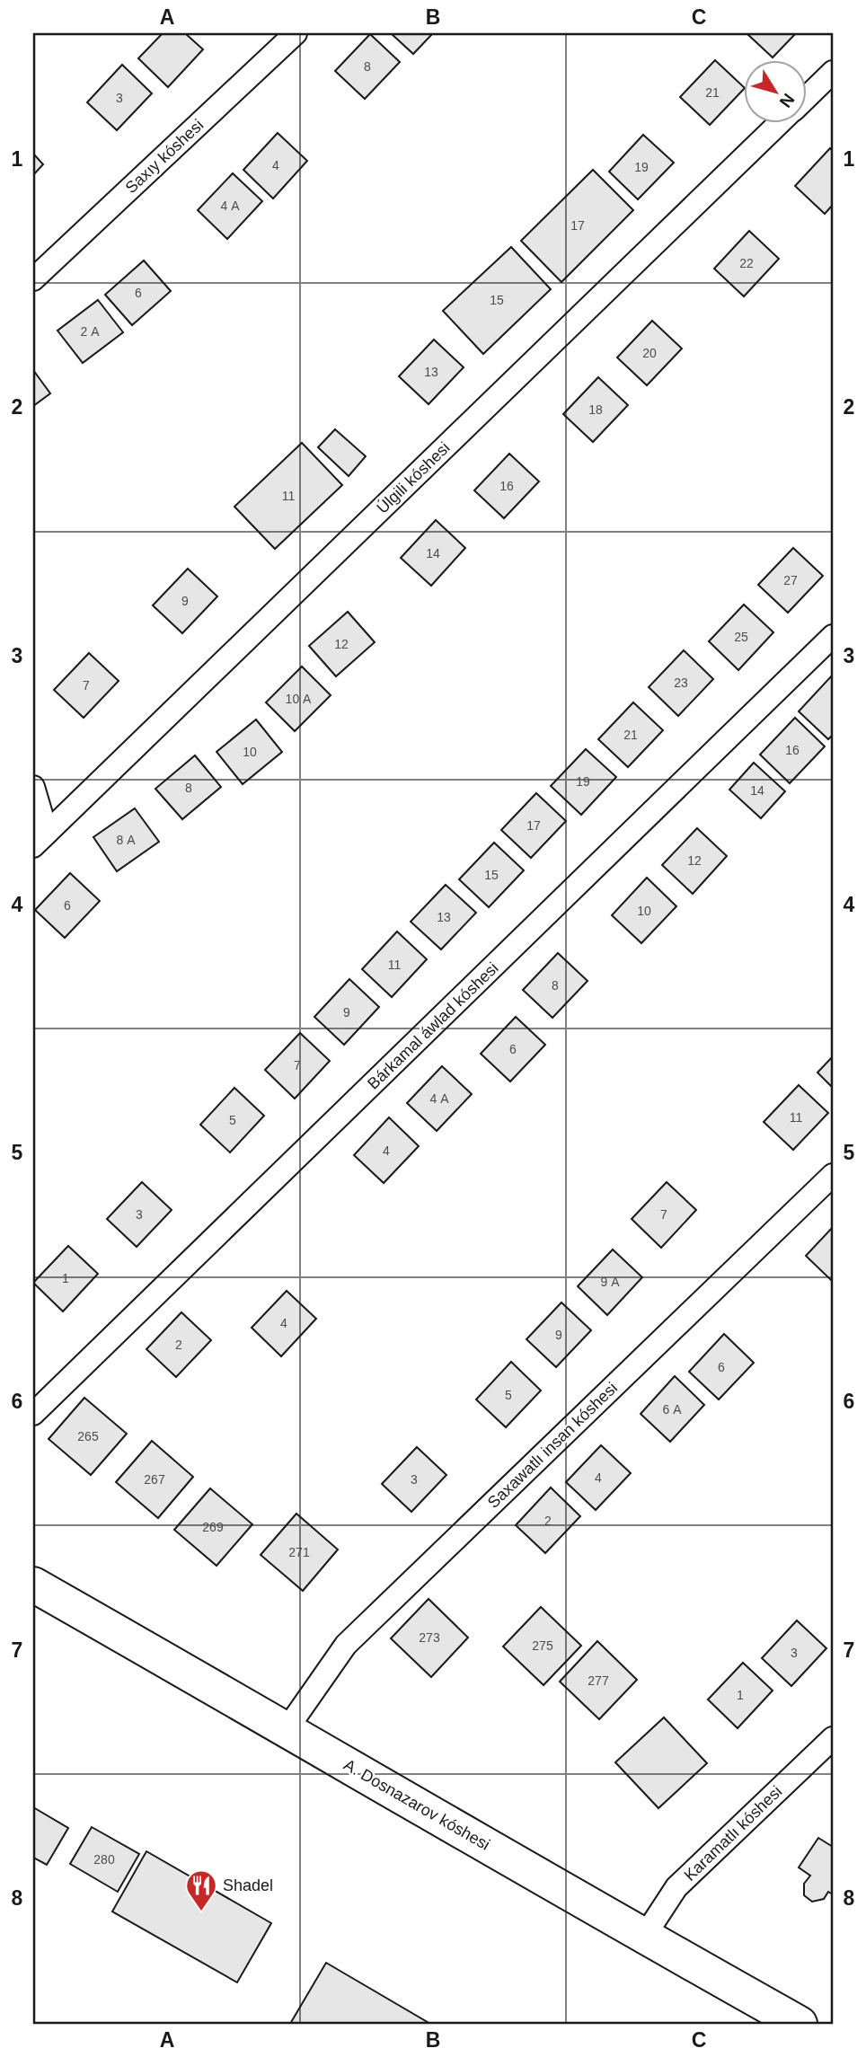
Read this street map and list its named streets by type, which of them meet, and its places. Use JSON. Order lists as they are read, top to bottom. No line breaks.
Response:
{"streets":{"main road":["A. Dosnazarov kóshesi"],"street":["Saxıy kóshesi","Úlgili kóshesi","Bárkamal áwlad kóshesi","Saxawatlı insan kóshesi","Karamatlı kóshesi"]},"crossings":[["Saxawatlı insan kóshesi","A. Dosnazarov kóshesi"],["A. Dosnazarov kóshesi","Karamatlı kóshesi"]],"places":{"restaurant":["Shadel"]},"house_numbers":["8","21","3","4","19","4 А","17","22","6","15","2 А","20","13","18","16","11","14","27","9","25","12","23","7","10 А","21","16","10","19","8","14","17","8 А","12","15","6","10","13","11","8","9","6","7","4 А","11","5","4","3","7","1","9 А","4","9","2","6","5","6 А","265","4","267","3","2","269","271","273","275","3","277","1","280"],"north":"bottom right","grid":{"columns":["A","B","C"],"rows":["1","2","3","4","5","6","7","8"]}}
